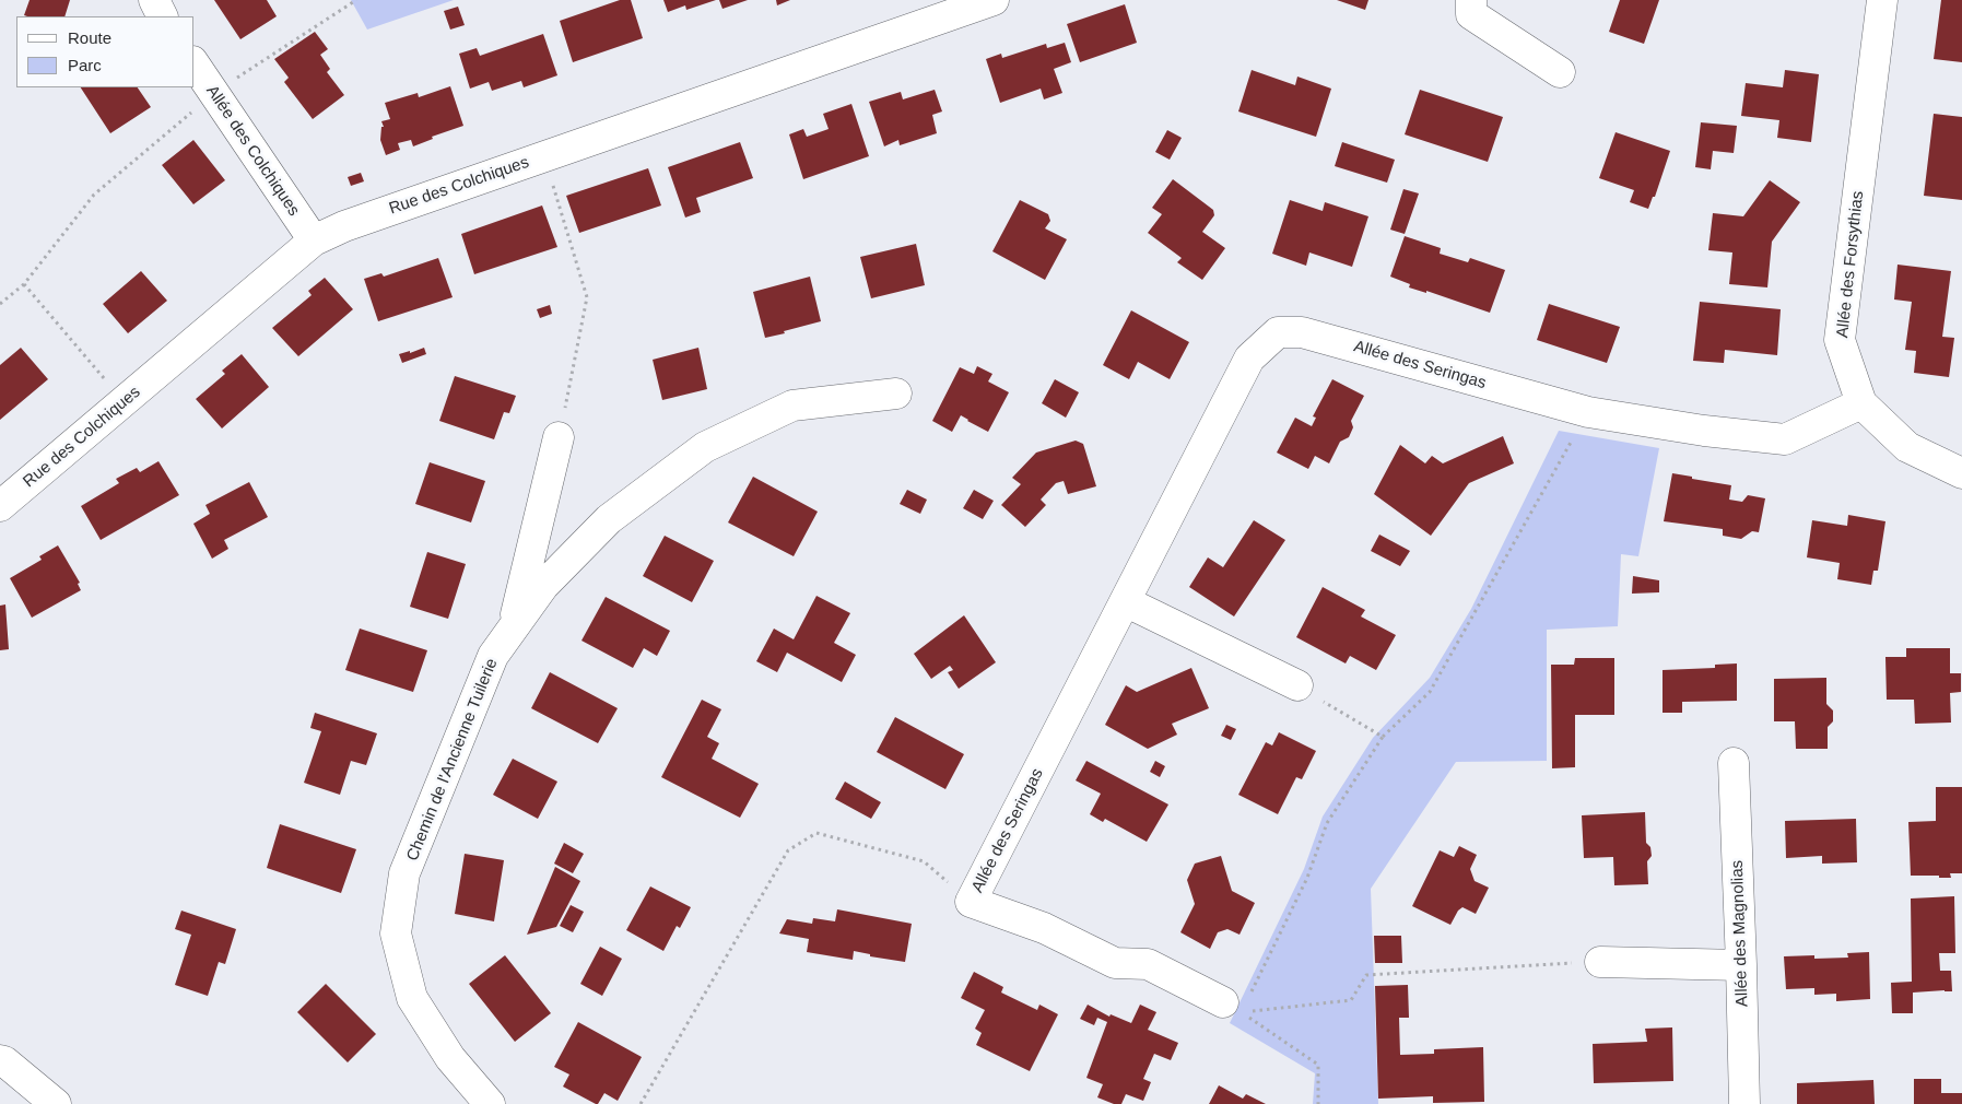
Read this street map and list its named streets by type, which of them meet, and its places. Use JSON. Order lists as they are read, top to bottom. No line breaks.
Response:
{"streets":{"street":["Allée des Colchiques","Rue des Colchiques","Allée des Forsythias","Allée des Seringas","Chemin de l'Ancienne Tuilerie","Allée des Magnolias"]},"crossings":[["Allée des Colchiques","Rue des Colchiques"],["Allée des Forsythias","Allée des Seringas"]],"legend":["Route","Parc"]}
